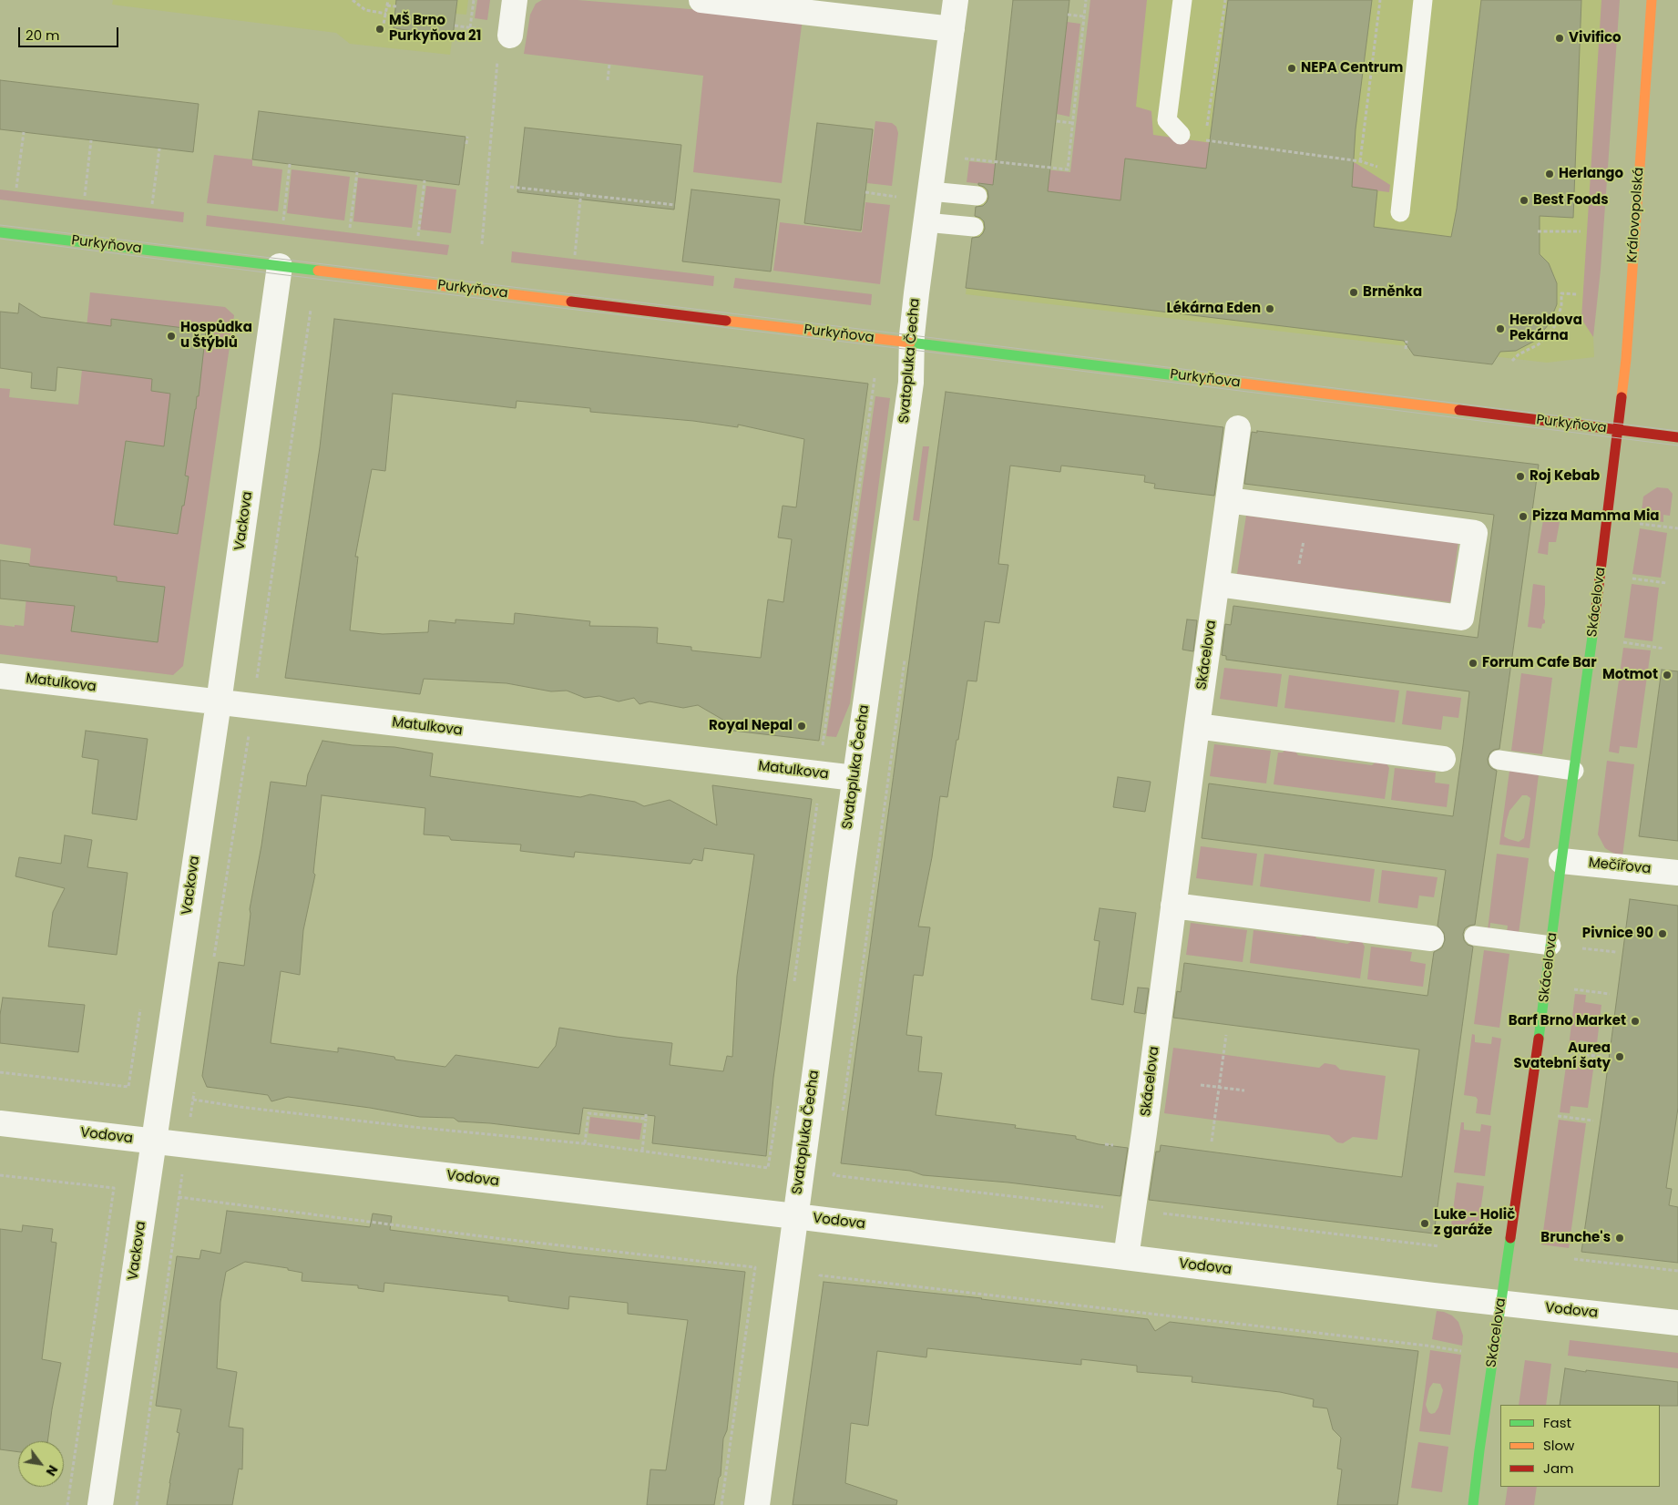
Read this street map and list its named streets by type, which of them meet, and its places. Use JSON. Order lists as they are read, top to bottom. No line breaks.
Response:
{"streets":{"street":["Královopolská","Purkyňova","Svatopluka Čecha","Vackova","Skácelova","Matulkova","Mečířova","Vodova"]},"crossings":[["Královopolská","Purkyňova"],["Královopolská","Skácelova"],["Purkyňova","Svatopluka Čecha"],["Purkyňova","Vackova"],["Purkyňova","Skácelova"],["Svatopluka Čecha","Matulkova"],["Svatopluka Čecha","Vodova"],["Vackova","Matulkova"],["Vackova","Vodova"],["Skácelova","Mečířova"],["Skácelova","Vodova"]],"places":["MŠ Brno Purkyňova 21","Vivifico","NEPA Centrum","Herlango","Best Foods","Brněnka","Lékárna Eden","Heroldova Pekárna","Hospůdka u Štýblů","Roj Kebab","Pizza Mamma Mia","Forrum Cafe Bar","Motmot","Royal Nepal","Pivnice 90","Barf Brno Market","Aurea Svatební šaty","Luke - Holič z garáže","Brunche's"],"legend":["Fast","Slow","Jam"],"scale_bar":"20 m","north":"bottom right"}
